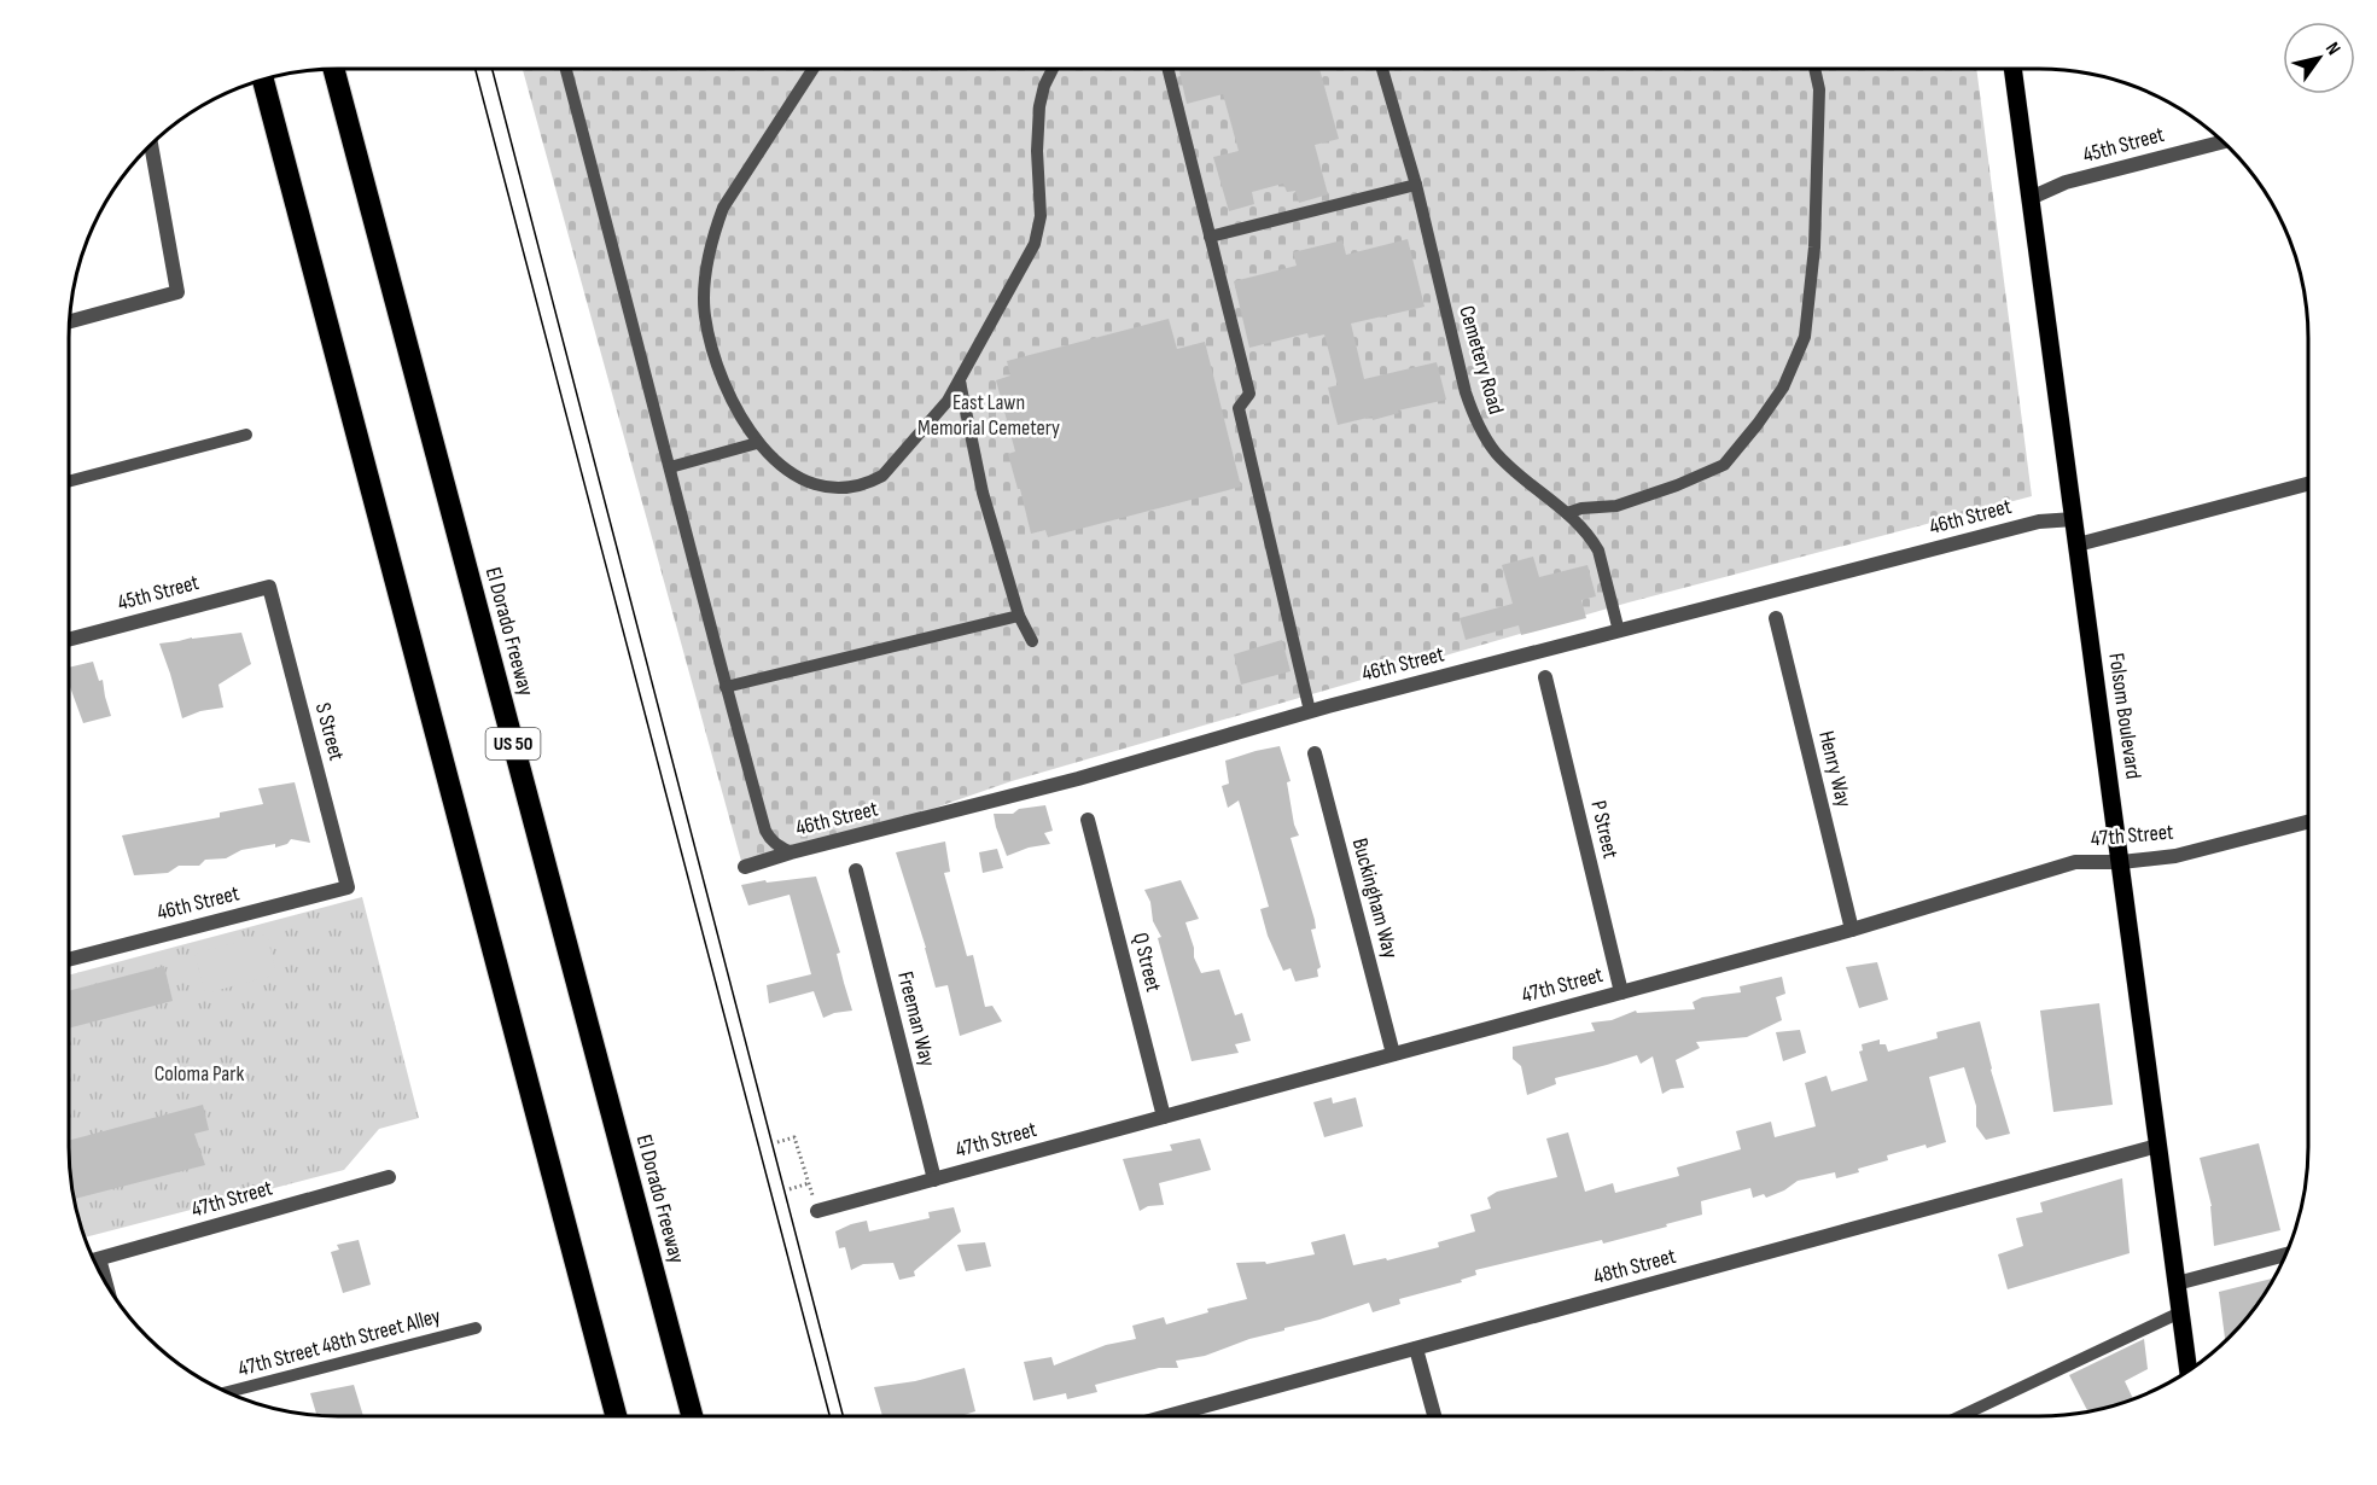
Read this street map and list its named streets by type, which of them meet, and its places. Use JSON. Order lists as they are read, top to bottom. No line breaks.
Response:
{"streets":{"highway":["El Dorado Freeway","US 50"],"main road":["Folsom Boulevard"],"street":["45th Street","46th Street","S Street","Henry Way","P Street","47th Street","Buckingham Way","Q Street","Freeman Way","48th Street"],"lane":["Cemetery Road","47th Street 48th Street Alley"]},"crossings":[["45th Street","Folsom Boulevard"],["45th Street","S Street"],["Cemetery Road","46th Street"],["46th Street","Folsom Boulevard"],["46th Street","S Street"],["Folsom Boulevard","47th Street"],["Folsom Boulevard","48th Street"],["Henry Way","47th Street"],["P Street","47th Street"],["47th Street","Buckingham Way"],["47th Street","Q Street"],["47th Street","Freeman Way"]],"parks":["East Lawn Memorial Cemetery","Coloma Park"],"north":"top right"}
